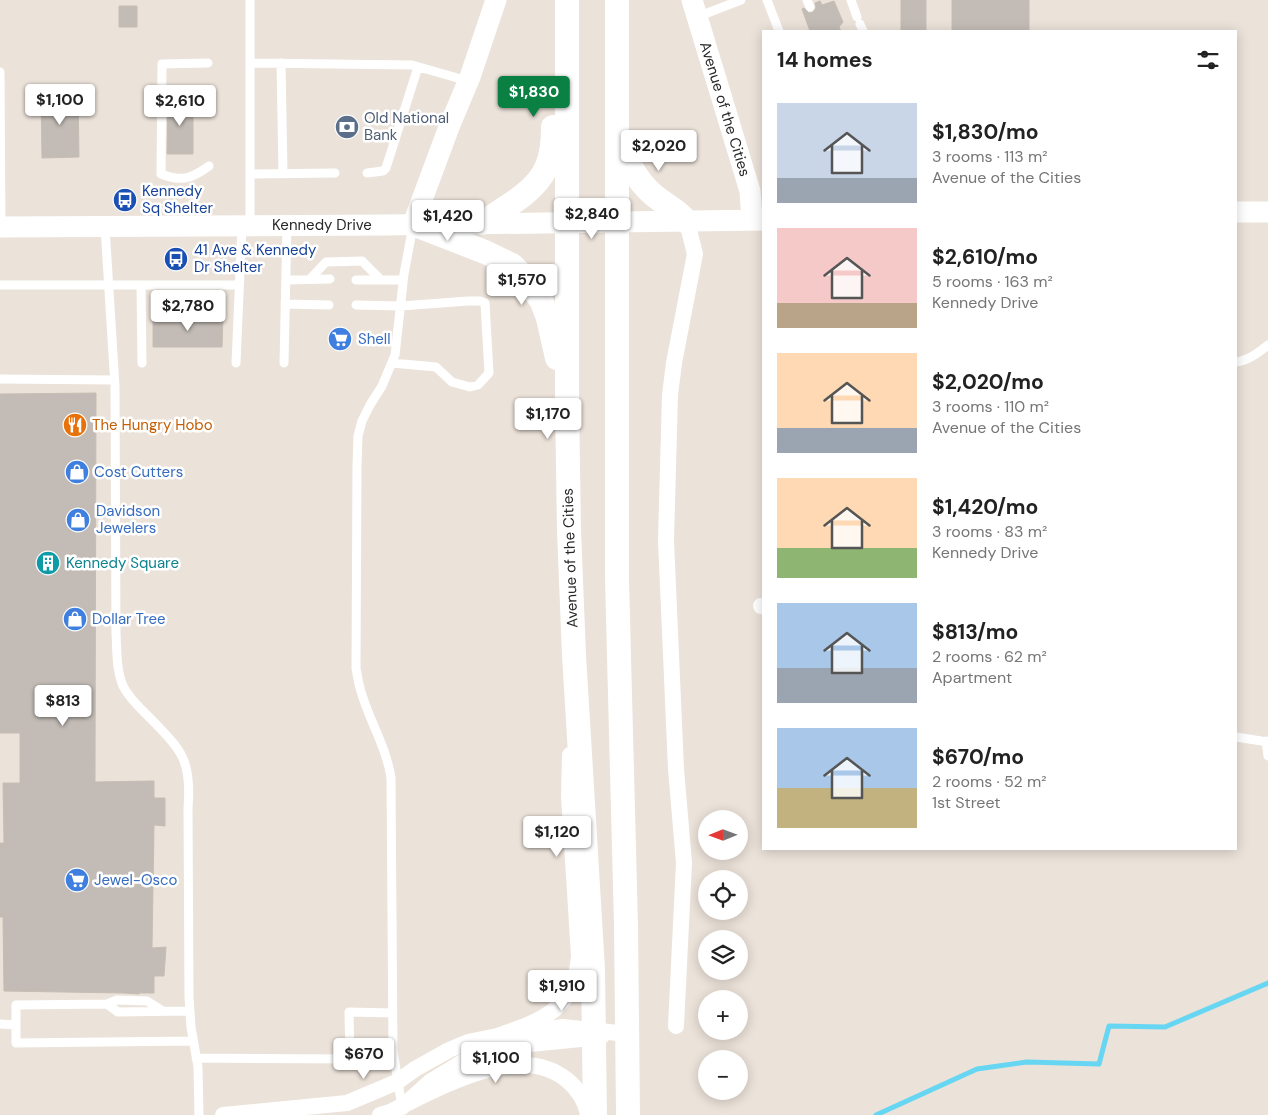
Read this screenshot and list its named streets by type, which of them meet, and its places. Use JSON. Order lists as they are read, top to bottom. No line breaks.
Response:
{"streets":{"main road":["Avenue of the Cities"],"street":["Kennedy Drive"]},"crossings":[["Avenue of the Cities","Kennedy Drive"]],"places":{"bank":["Old National Bank"],"bus stop":["Kennedy Sq Shelter","41 Ave & Kennedy Dr Shelter"],"supermarket":["Shell","Jewel-Osco"],"restaurant":["The Hungry Hobo"],"shop":["Cost Cutters","Davidson Jewelers","Dollar Tree"],"building":["Kennedy Square"]},"north":"left","page":{"heading":"14 homes","price":["$1,830","$1,100","$2,610","$2,020","$2,840","$1,420","$1,570","$2,780","$1,170","$813","$1,120","$1,910","$670","$1,100"],"list":[{"name":"$1,830/mo","note":"3 rooms · 113 m² · Avenue of the Cities"},{"name":"$2,610/mo","note":"5 rooms · 163 m² · Kennedy Drive"},{"name":"$2,020/mo","note":"3 rooms · 110 m² · Avenue of the Cities"},{"name":"$1,420/mo","note":"3 rooms · 83 m² · Kennedy Drive"},{"name":"$813/mo","note":"2 rooms · 62 m² · Apartment"},{"name":"$670/mo","note":"2 rooms · 52 m² · 1st Street"}],"map_buttons":["+","−"]}}
